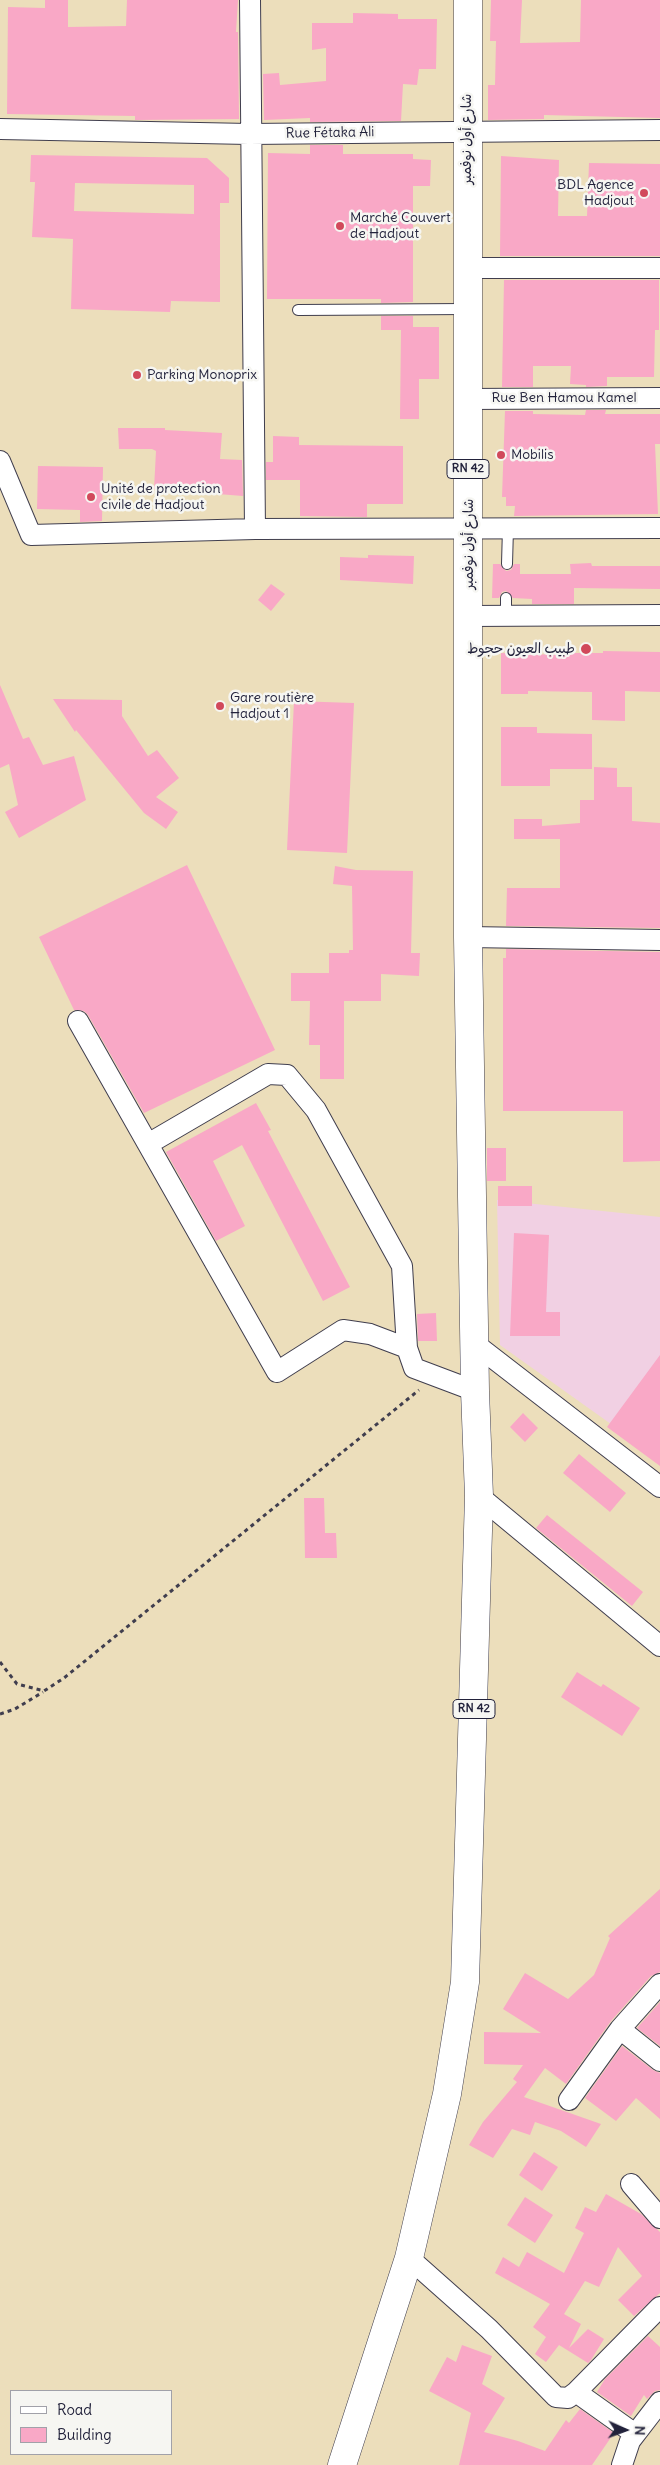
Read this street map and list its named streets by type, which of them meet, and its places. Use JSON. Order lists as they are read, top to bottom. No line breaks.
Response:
{"streets":{"main road":["شارع أول نوفمبر","RN 42"],"street":["Rue Fétaka Ali","Rue Ben Hamou Kamel"]},"crossings":[["Rue Fétaka Ali","شارع أول نوفمبر"],["شارع أول نوفمبر","Rue Ben Hamou Kamel"],["شارع أول نوفمبر","RN 42"]],"places":["BDL Agence Hadjout","Marché Couvert de Hadjout","Parking Monoprix","Mobilis","Unité de protection civile de Hadjout","طبيب العيون حجوط","Gare routière Hadjout 1"],"legend":["Road","Building"],"north":"right"}
